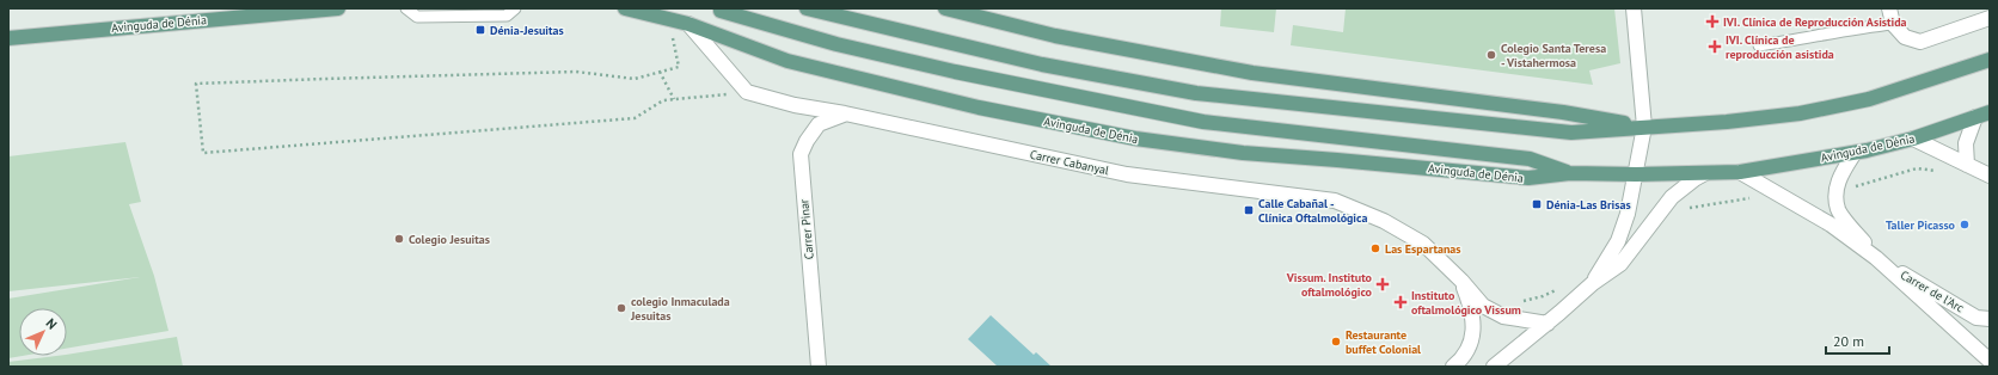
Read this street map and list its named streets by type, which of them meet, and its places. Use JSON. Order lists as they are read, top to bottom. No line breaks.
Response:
{"streets":{"main road":["Avinguda de Dénia"],"street":["Carrer Cabanyal","Carrer Pinar","Carrer de l'Arc"]},"crossings":[["Carrer Cabanyal","Carrer Pinar"]],"places":{"health":["IVI. Clínica de Reproducción Asistida","IVI. Clínica de reproducción asistida","Vissum. Instituto oftalmológico","Instituto oftalmológico Vissum"],"transit":["Dénia-Jesuitas","Dénia-Las Brisas","Calle Cabañal - Clínica Oftalmológica"],"other":["Colegio Santa Teresa - Vistahermosa","Taller Picasso","Colegio Jesuitas","Las Espartanas","colegio Inmaculada Jesuitas","Restaurante buffet Colonial"]},"scale_bar":"20 m","north":"top right"}
